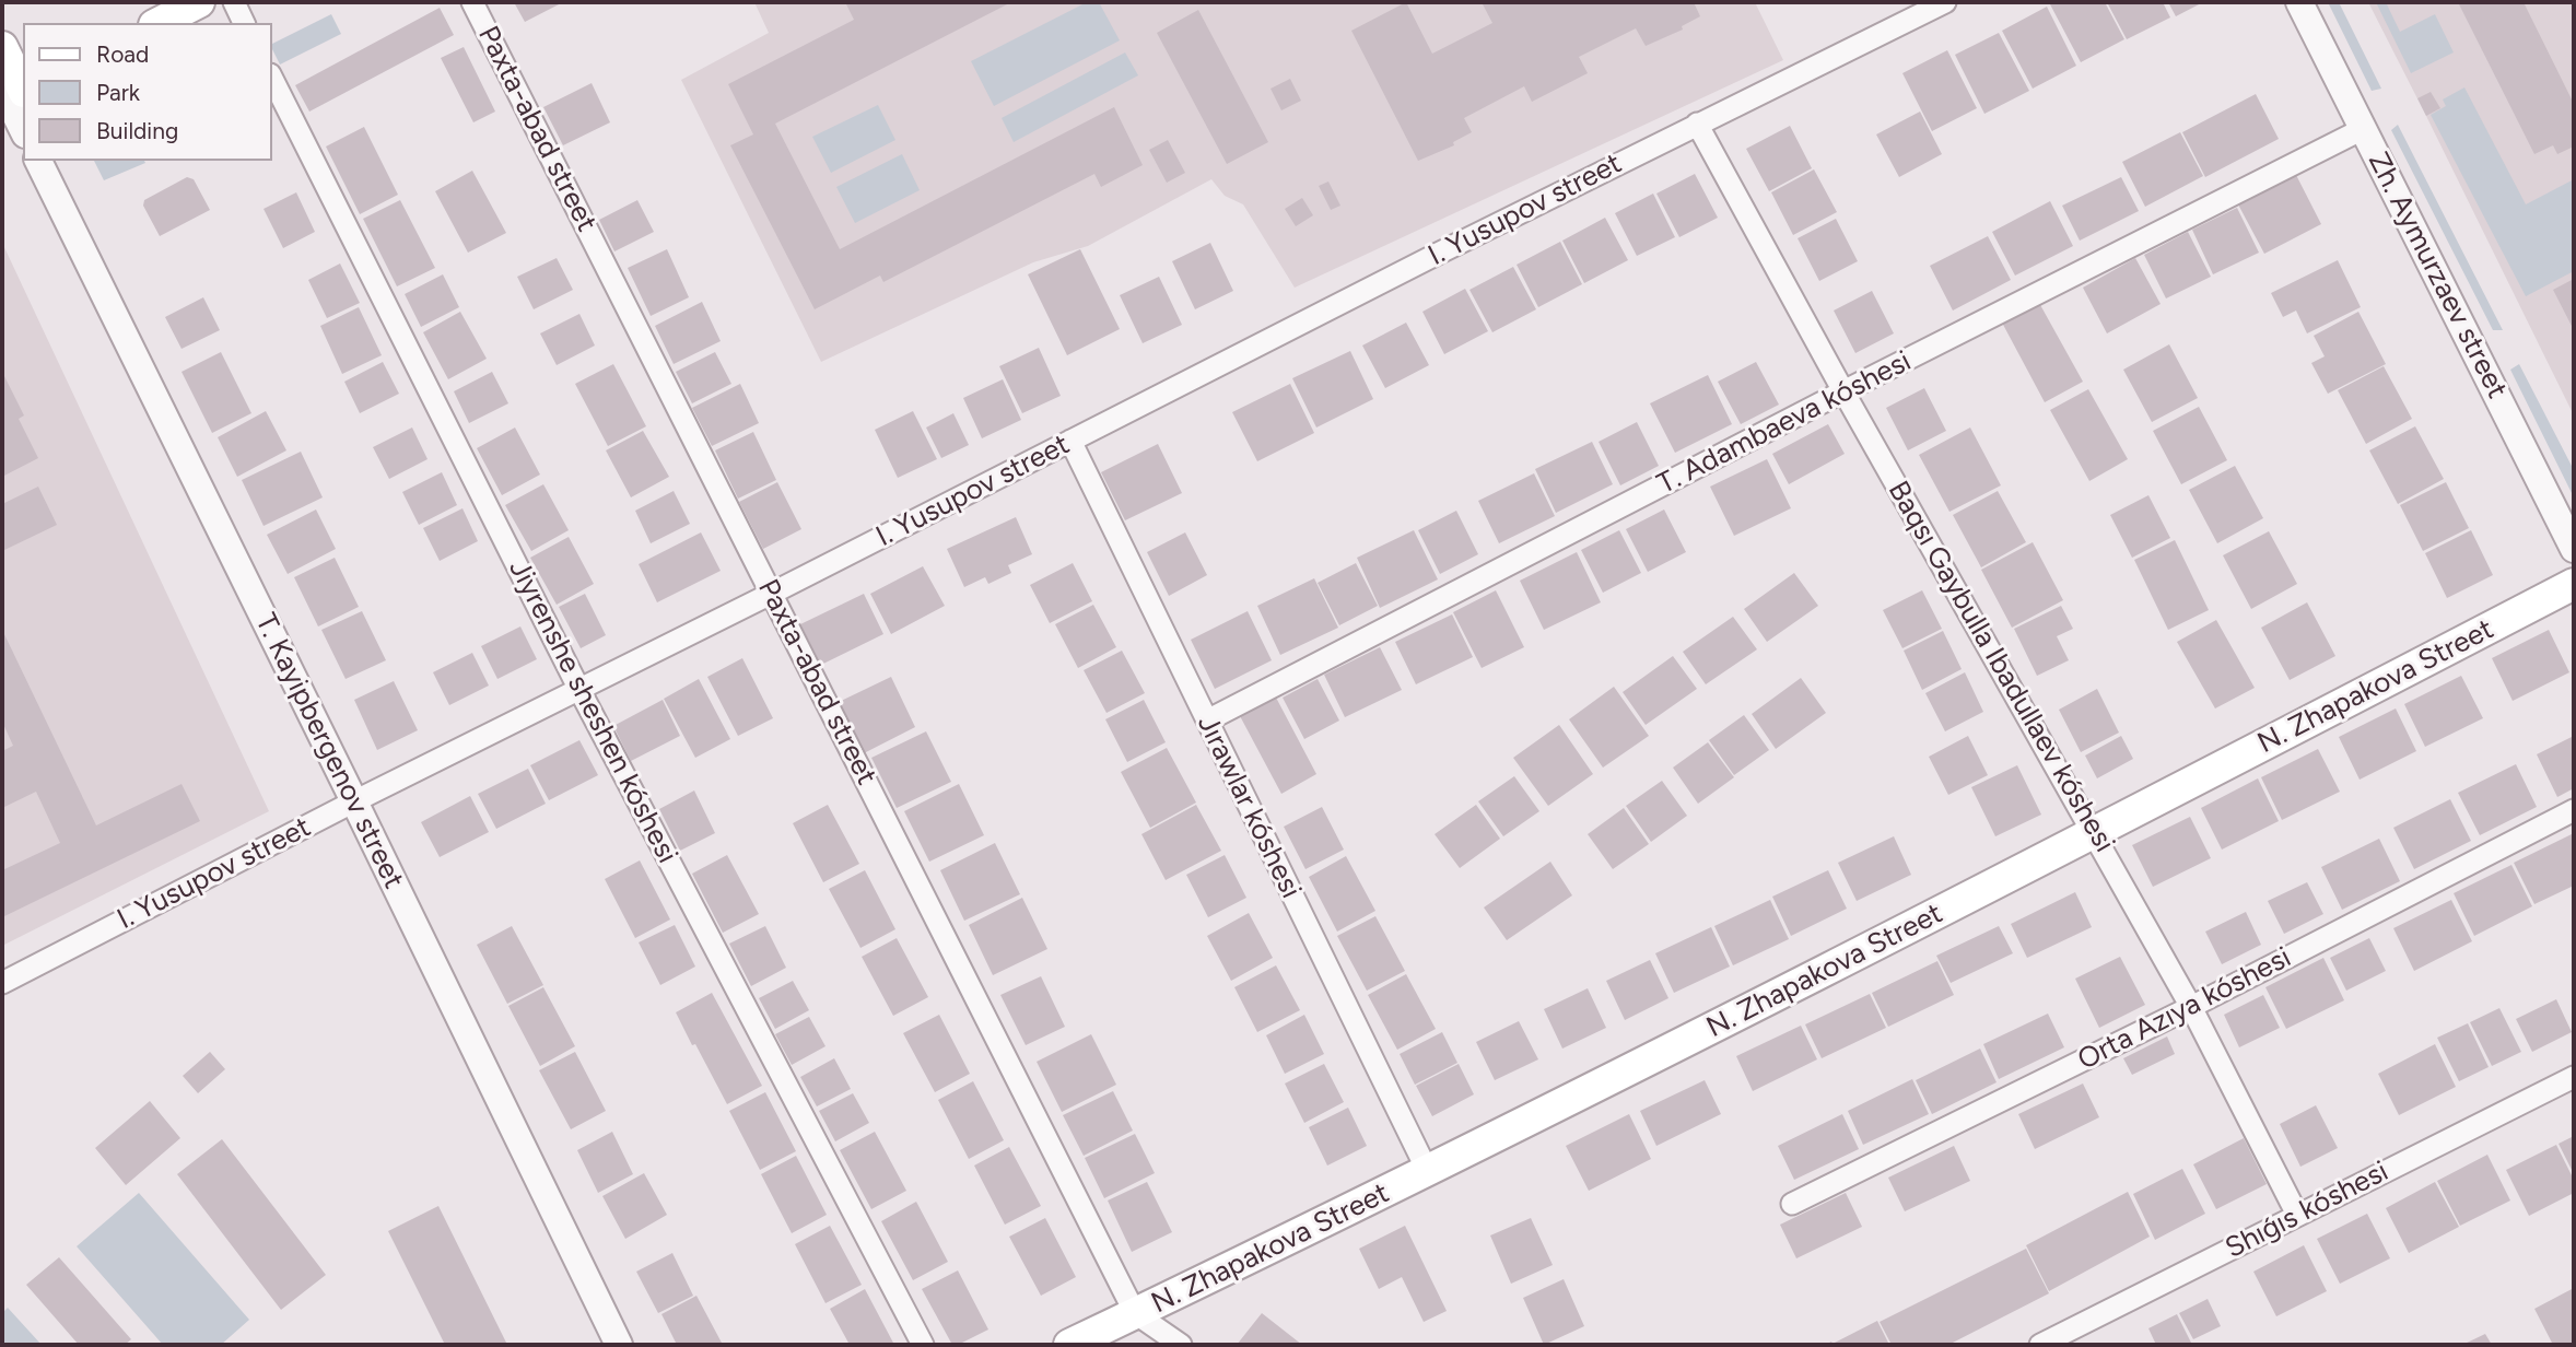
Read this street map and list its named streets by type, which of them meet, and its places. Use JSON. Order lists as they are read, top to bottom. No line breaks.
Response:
{"streets":{"main road":["N. Zhapakova Street"],"street":["Paxta-abad street","I. Yusupov street","Zh. Aymurzaev street","T. Adambaeva kóshesi","Baqsı Gaybulla Ibadullaev kóshesi","Jiyrenshe sheshen kóshesi","T. Kayipbergenov street","Jırawlar kóshesi","Orta Azıya kóshesi","Shıǵıs kóshesi"]},"crossings":[["Paxta-abad street","I. Yusupov street"],["Paxta-abad street","N. Zhapakova Street"],["I. Yusupov street","Baqsı Gaybulla Ibadullaev kóshesi"],["I. Yusupov street","Jiyrenshe sheshen kóshesi"],["I. Yusupov street","T. Kayipbergenov street"],["I. Yusupov street","Jırawlar kóshesi"],["Zh. Aymurzaev street","T. Adambaeva kóshesi"],["T. Adambaeva kóshesi","Baqsı Gaybulla Ibadullaev kóshesi"],["T. Adambaeva kóshesi","Jırawlar kóshesi"],["Baqsı Gaybulla Ibadullaev kóshesi","N. Zhapakova Street"],["Baqsı Gaybulla Ibadullaev kóshesi","Orta Azıya kóshesi"],["Baqsı Gaybulla Ibadullaev kóshesi","Shıǵıs kóshesi"],["N. Zhapakova Street","Jırawlar kóshesi"]],"legend":["Road","Park","Building"]}
